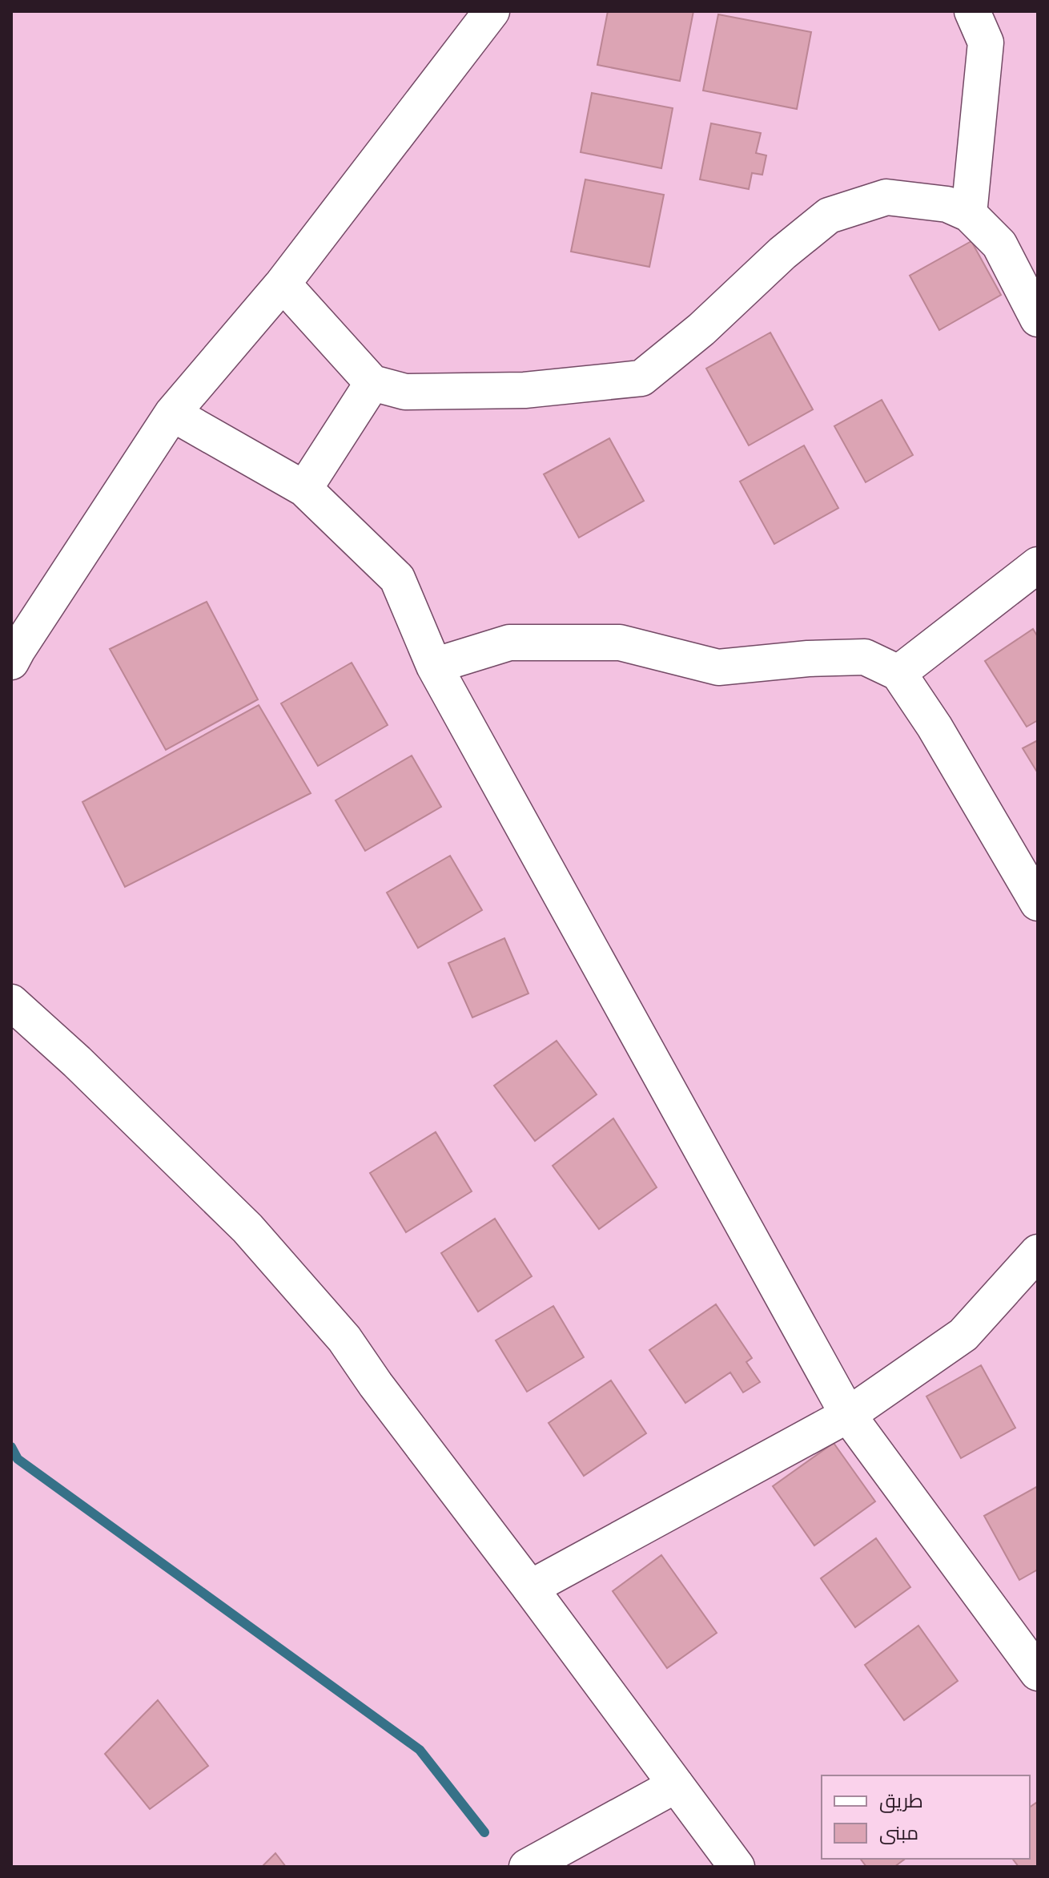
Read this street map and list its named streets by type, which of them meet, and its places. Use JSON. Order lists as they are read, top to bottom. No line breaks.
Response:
{"legend":["طريق","مبنى"]}
